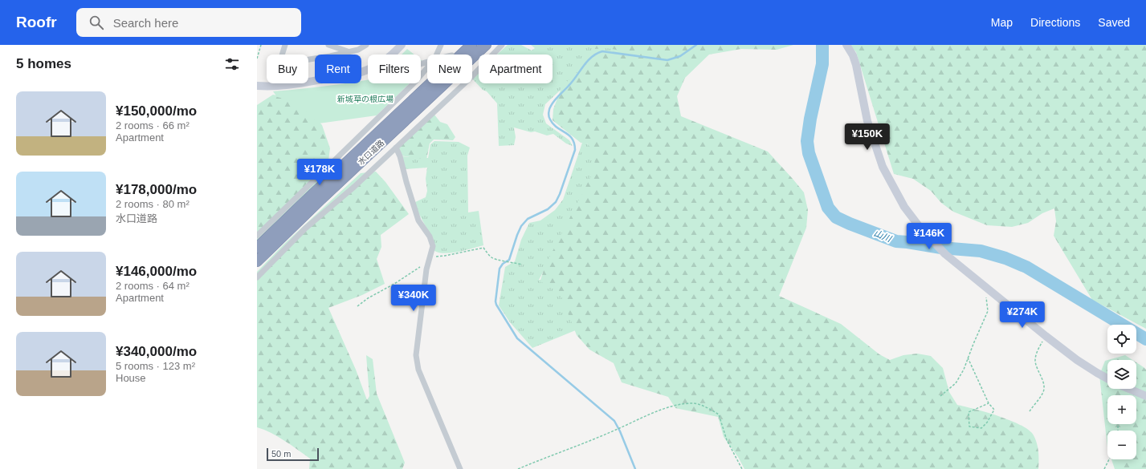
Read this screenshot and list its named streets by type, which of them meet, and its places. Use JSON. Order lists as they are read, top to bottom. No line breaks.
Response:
{"streets":{"highway":["水口道路"]},"water":["山川"],"parks":["新城草の根広場"],"scale_bar":"50 m","page":{"header":"Roofr","search":"Search here","nav":["Map","Directions","Saved"],"heading":"5 homes","chip":["Buy","Rent","Filters","New","Apartment"],"list":[{"name":"¥150,000/mo","note":"2 rooms · 66 m² · Apartment"},{"name":"¥178,000/mo","note":"2 rooms · 80 m² · 水口道路"},{"name":"¥146,000/mo","note":"2 rooms · 64 m² · Apartment"},{"name":"¥340,000/mo","note":"5 rooms · 123 m² · House"}],"price":["¥150K","¥178K","¥146K","¥340K","¥274K"],"map_buttons":["+","−"],"scale":"50 m"}}
